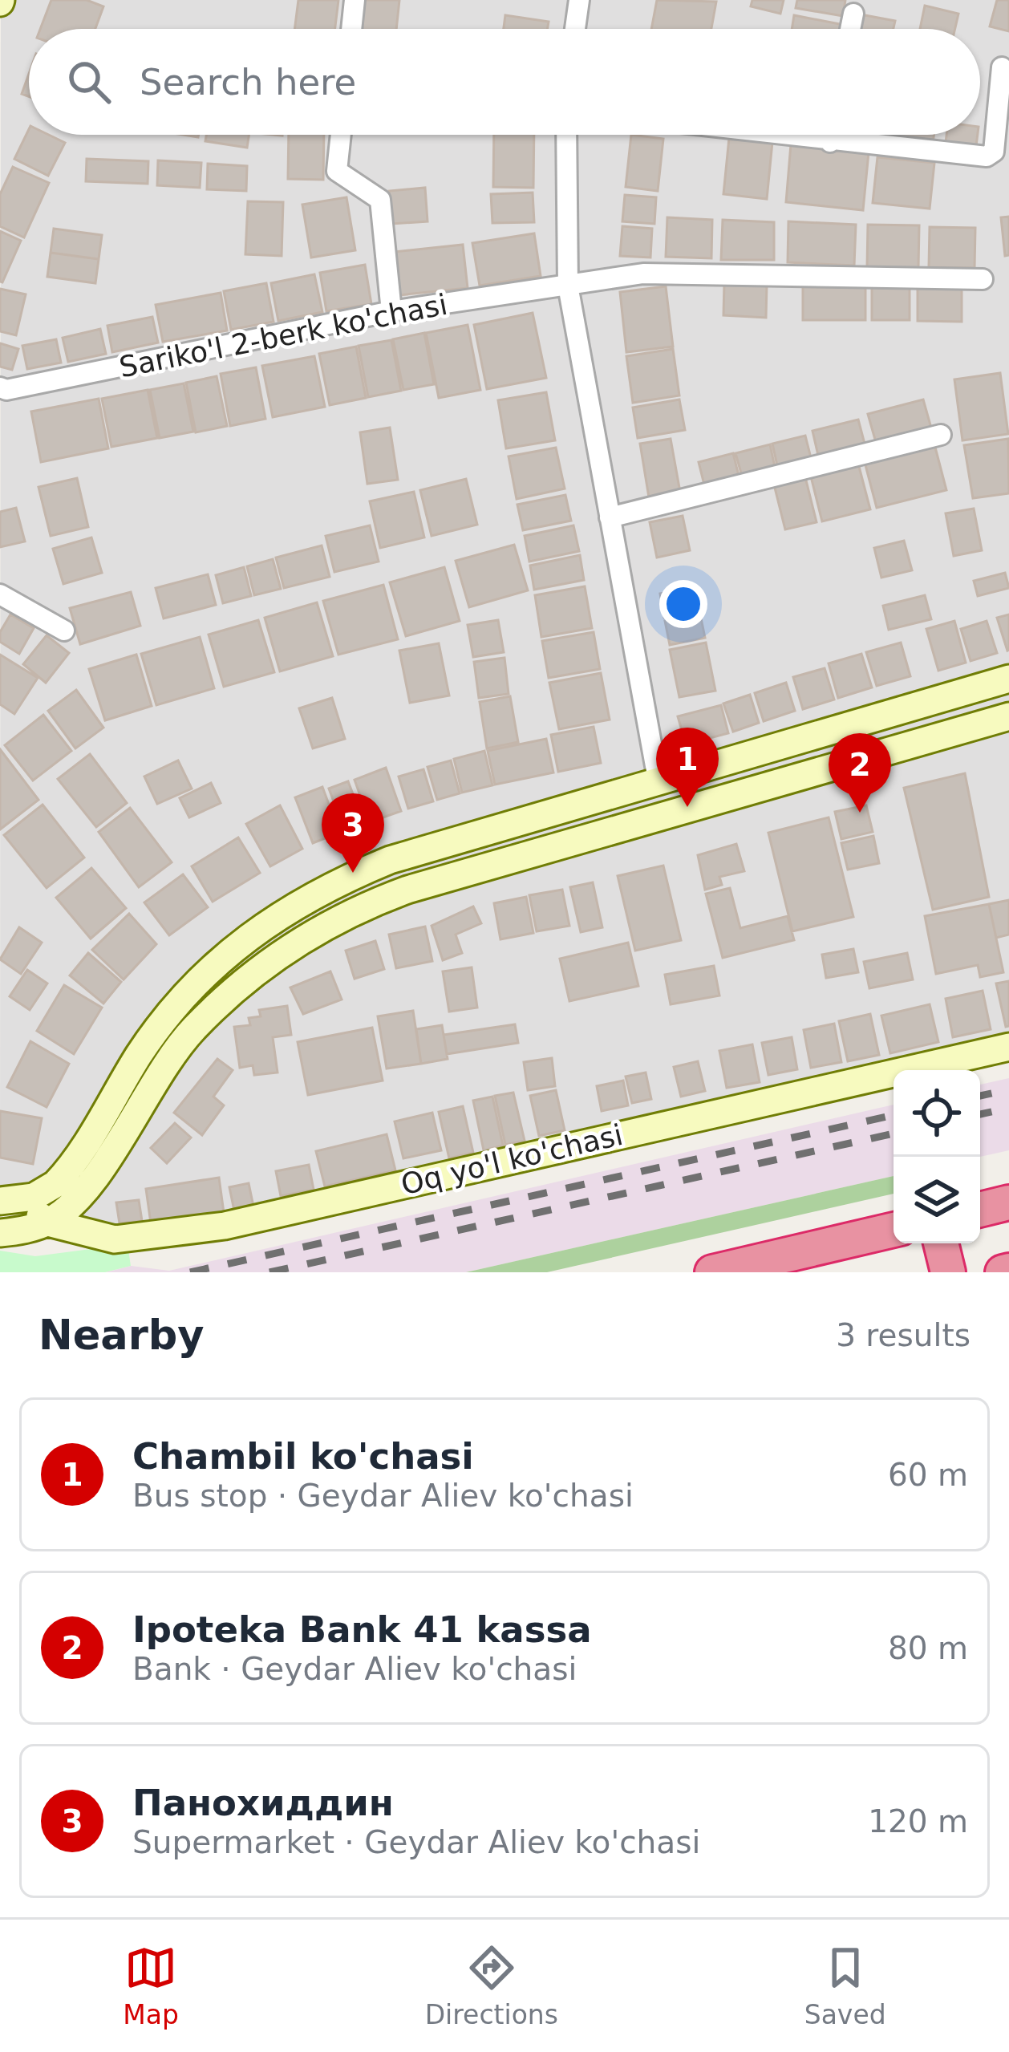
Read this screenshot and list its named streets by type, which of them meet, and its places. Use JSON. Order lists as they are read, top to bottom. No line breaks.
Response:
{"streets":{"main road":["Oq yo'l ko'chasi"],"street":["Sariko'l 2-berk ko'chasi"]},"page":{"search":"Search here","pins":["1","2","3"],"heading":["Nearby","3 results"],"list":[{"mark":"1","name":"Chambil ko'chasi","note":"Bus stop · Geydar Aliev ko'chasi","value":"60 m"},{"mark":"2","name":"Ipoteka Bank 41 kassa","note":"Bank · Geydar Aliev ko'chasi","value":"80 m"},{"mark":"3","name":"Панохиддин","note":"Supermarket · Geydar Aliev ko'chasi","value":"120 m"}],"nav":["Map","Directions","Saved"]}}
